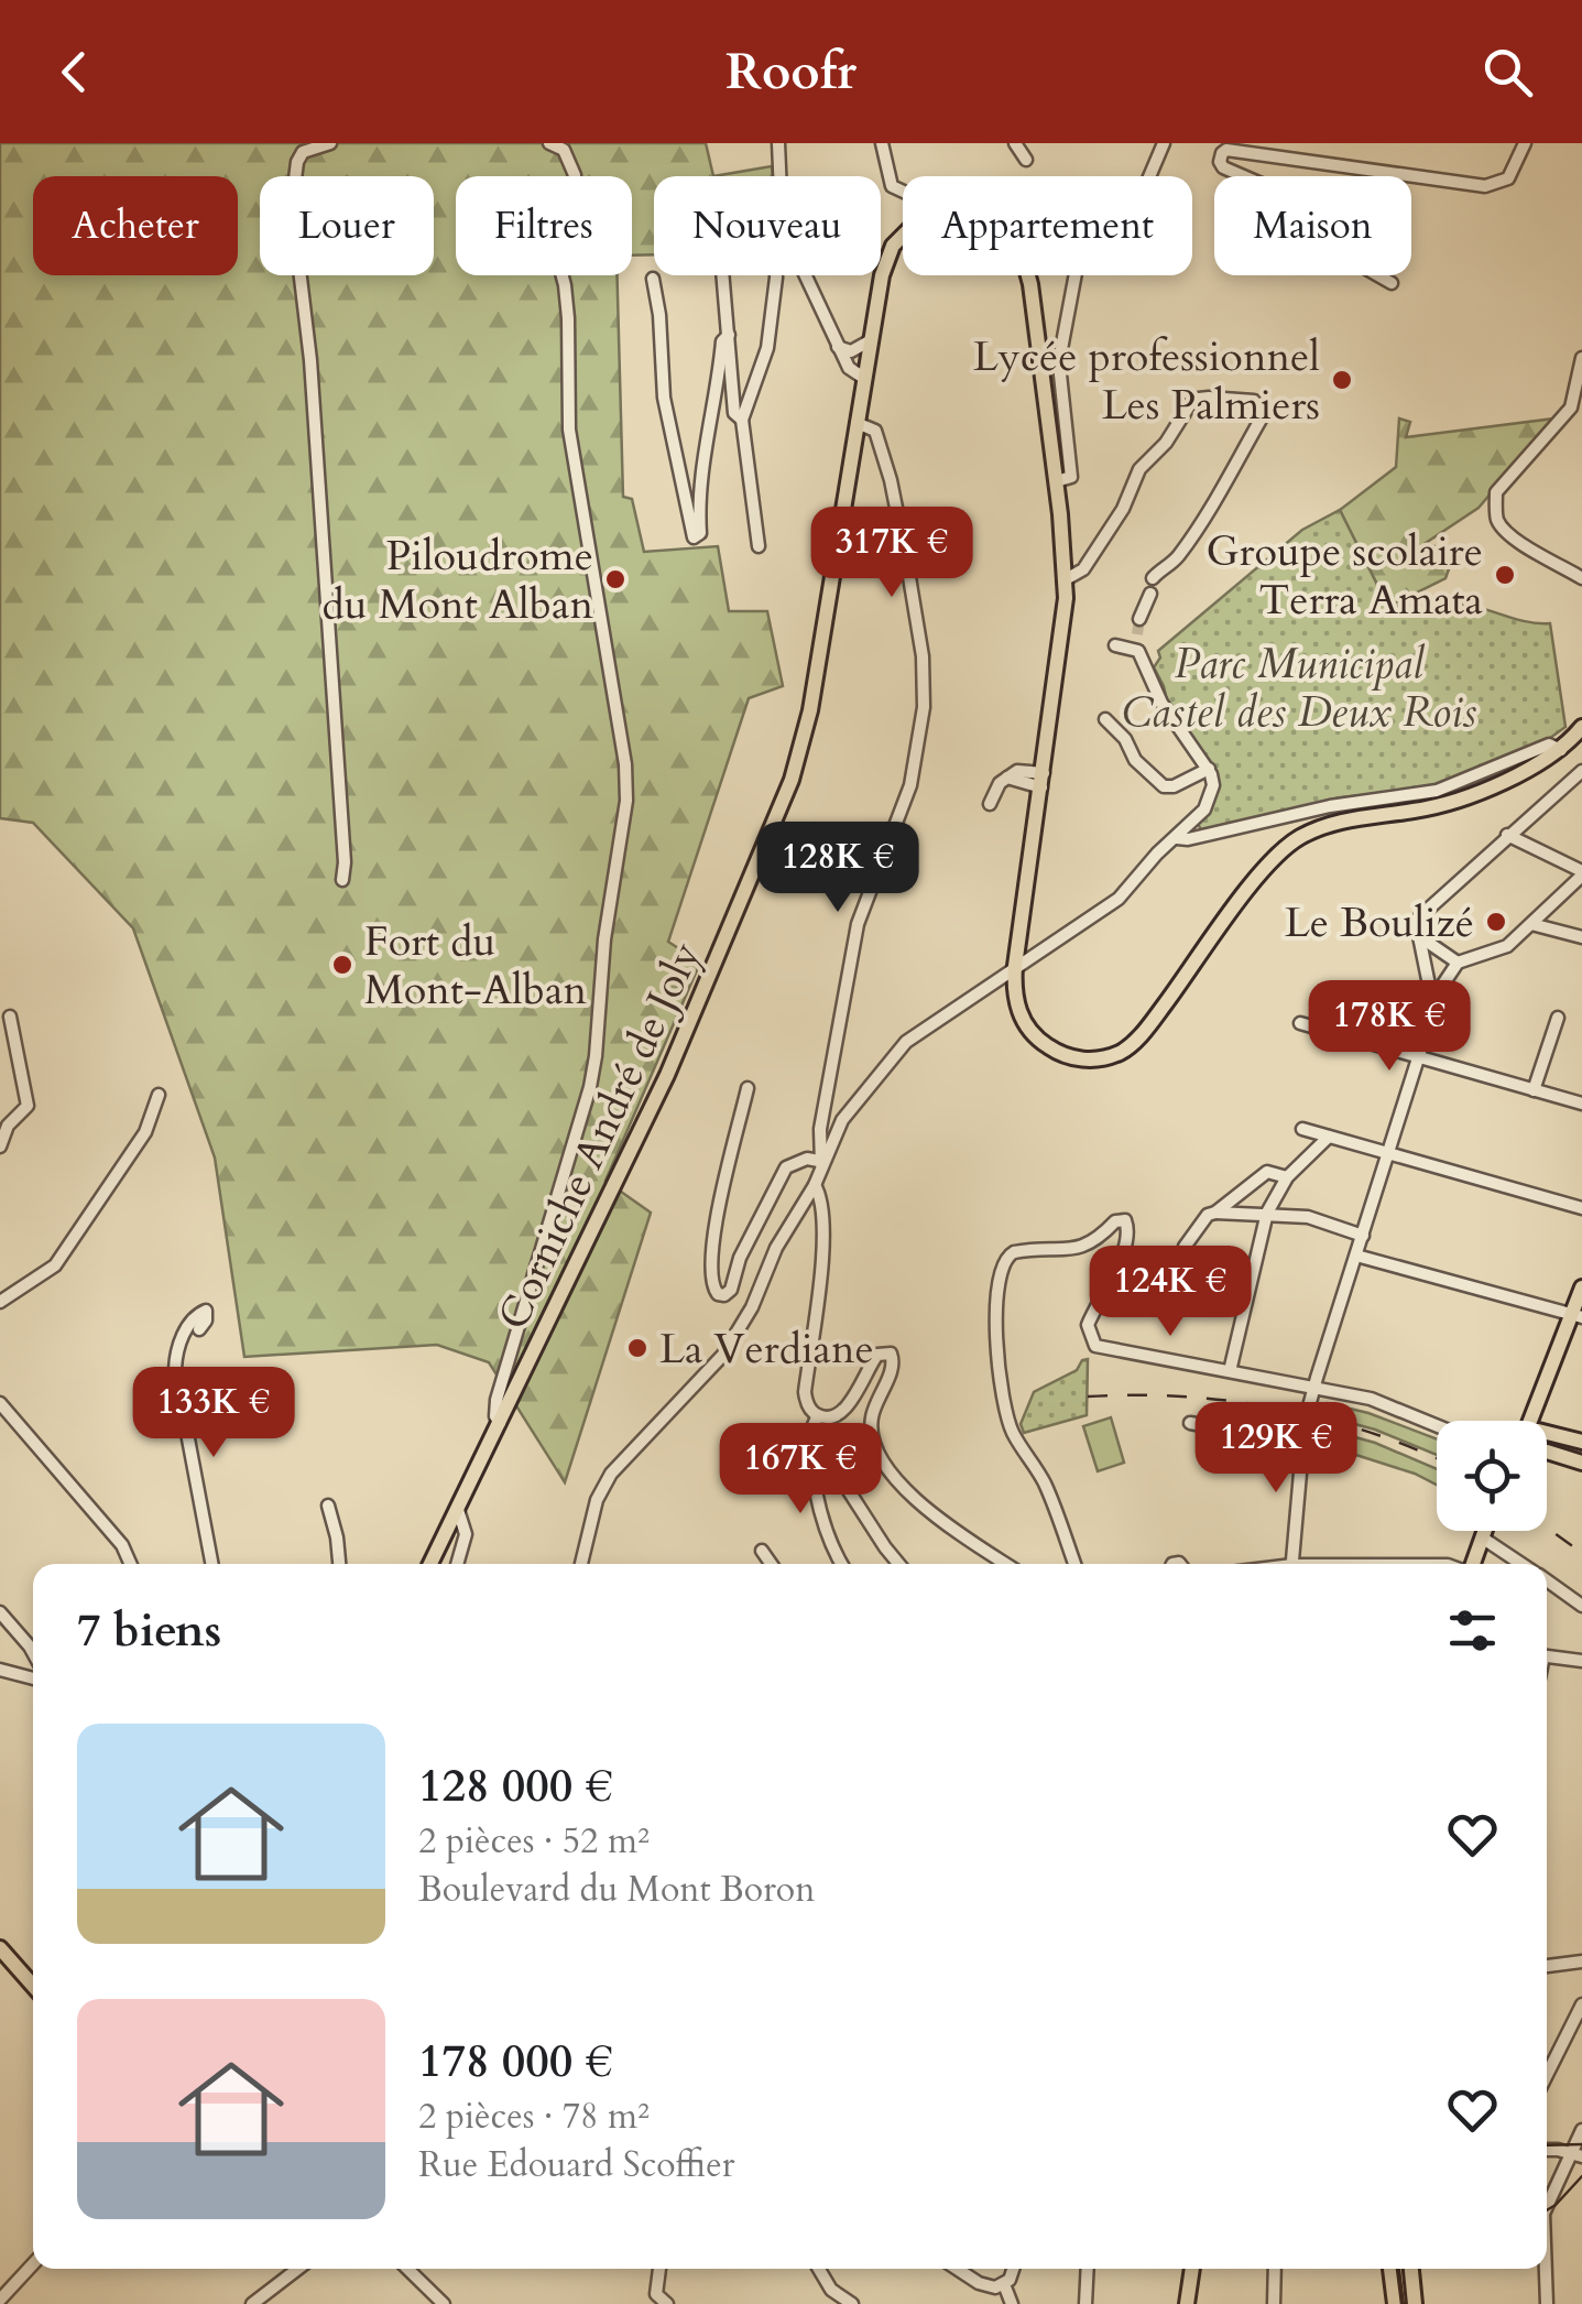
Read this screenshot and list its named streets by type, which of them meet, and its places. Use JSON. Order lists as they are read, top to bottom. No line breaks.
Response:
{"streets":{"main road":["Corniche André de Joly"]},"parks":["Parc Municipal Castel des Deux Rois"],"places":["Lycée professionnel Les Palmiers","Groupe scolaire Terra Amata","Piloudrome du Mont Alban","Le Boulizé","Fort du Mont-Alban","La Verdiane"],"page":{"header":"Roofr","chip":["Acheter","Louer","Filtres","Nouveau","Appartement","Maison"],"price":["317K €","128K €","178K €","124K €","133K €","129K €","167K €"],"heading":"7 biens","list":[{"name":"128 000 €","note":"2 pièces · 52 m² · Boulevard du Mont Boron"},{"name":"178 000 €","note":"2 pièces · 78 m² · Rue Edouard Scoffier"}]}}
